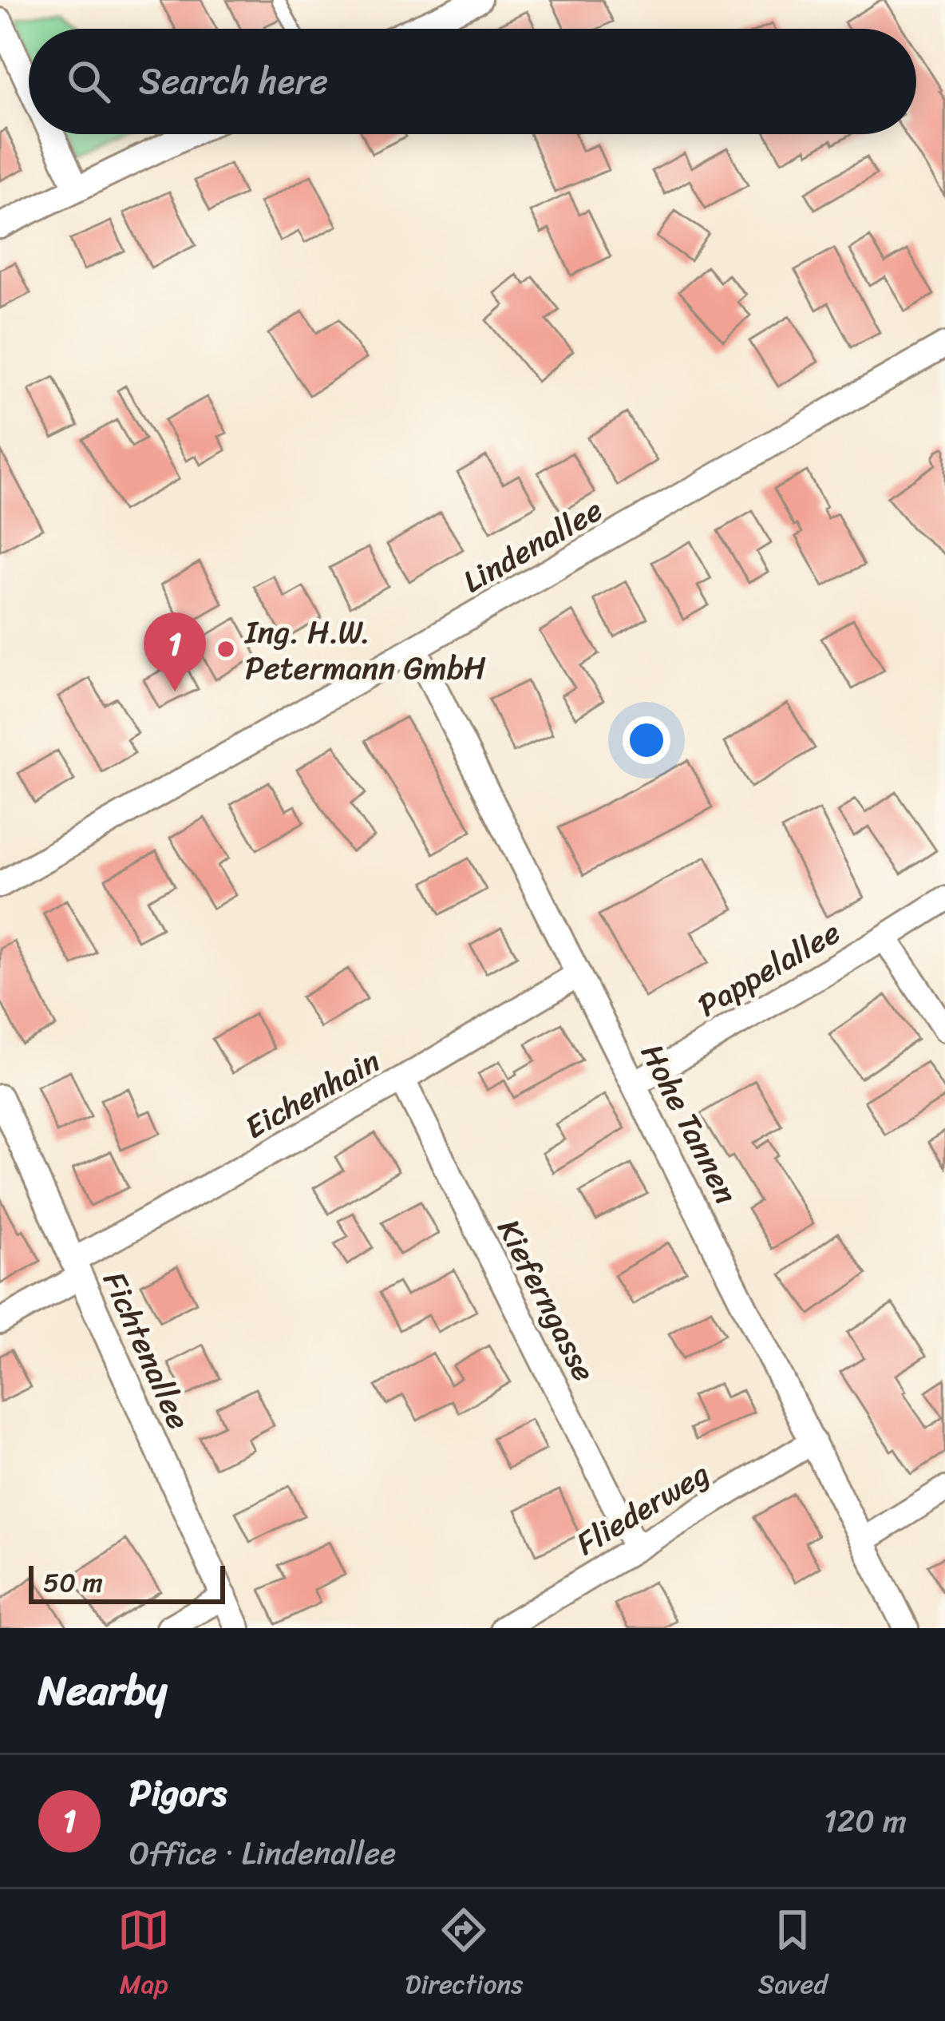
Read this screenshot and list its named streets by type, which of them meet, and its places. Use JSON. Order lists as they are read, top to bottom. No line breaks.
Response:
{"streets":{"street":["Lindenallee","Pappelallee","Eichenhain","Hohe Tannen","Kieferngasse","Fichtenallee","Fliederweg"]},"crossings":[["Lindenallee","Hohe Tannen"],["Pappelallee","Hohe Tannen"],["Eichenhain","Hohe Tannen"],["Eichenhain","Kieferngasse"],["Eichenhain","Fichtenallee"],["Hohe Tannen","Fliederweg"],["Kieferngasse","Fliederweg"]],"places":["Ing. H.W. Petermann GmbH"],"scale_bar":"50 m","page":{"search":"Search here","pins":"1","scale":"50 m","heading":"Nearby","list":[{"mark":"1","name":"Pigors","note":"Office · Lindenallee","value":"120 m"}],"nav":["Map","Directions","Saved"]}}
